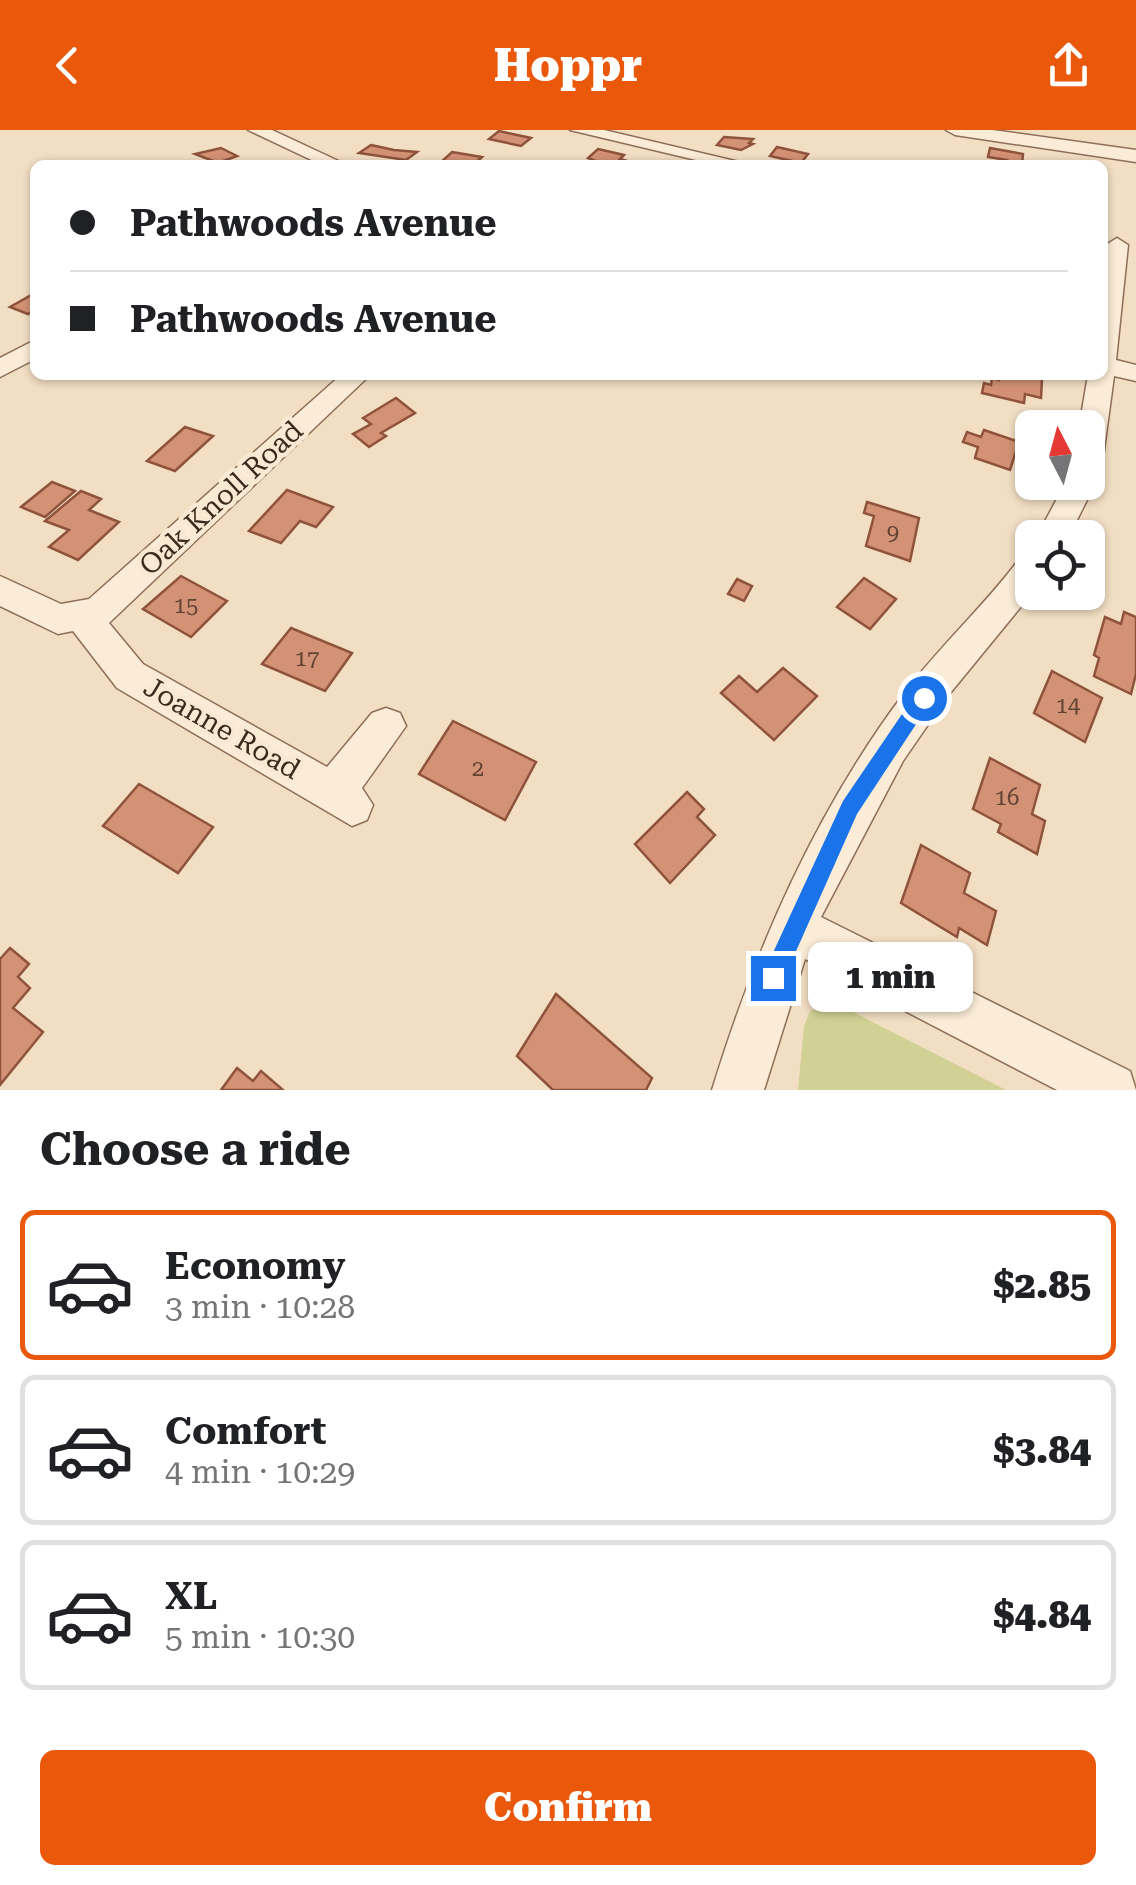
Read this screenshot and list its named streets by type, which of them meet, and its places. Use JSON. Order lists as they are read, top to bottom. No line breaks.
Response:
{"streets":{"street":["Oak Knoll Road","Joanne Road"]},"crossings":[["Oak Knoll Road","Joanne Road"]],"house_numbers":["9","15","17","14","2","16"],"north":"top","page":{"header":"Hoppr","banner":["Pathwoods Avenue","Pathwoods Avenue"],"bubble":"1 min","heading":"Choose a ride","list":[{"name":"Economy","note":"3 min · 10:28","value":"$2.85"},{"name":"Comfort","note":"4 min · 10:29","value":"$3.84"},{"name":"XL","note":"5 min · 10:30","value":"$4.84"}],"buttons":"Confirm"}}
